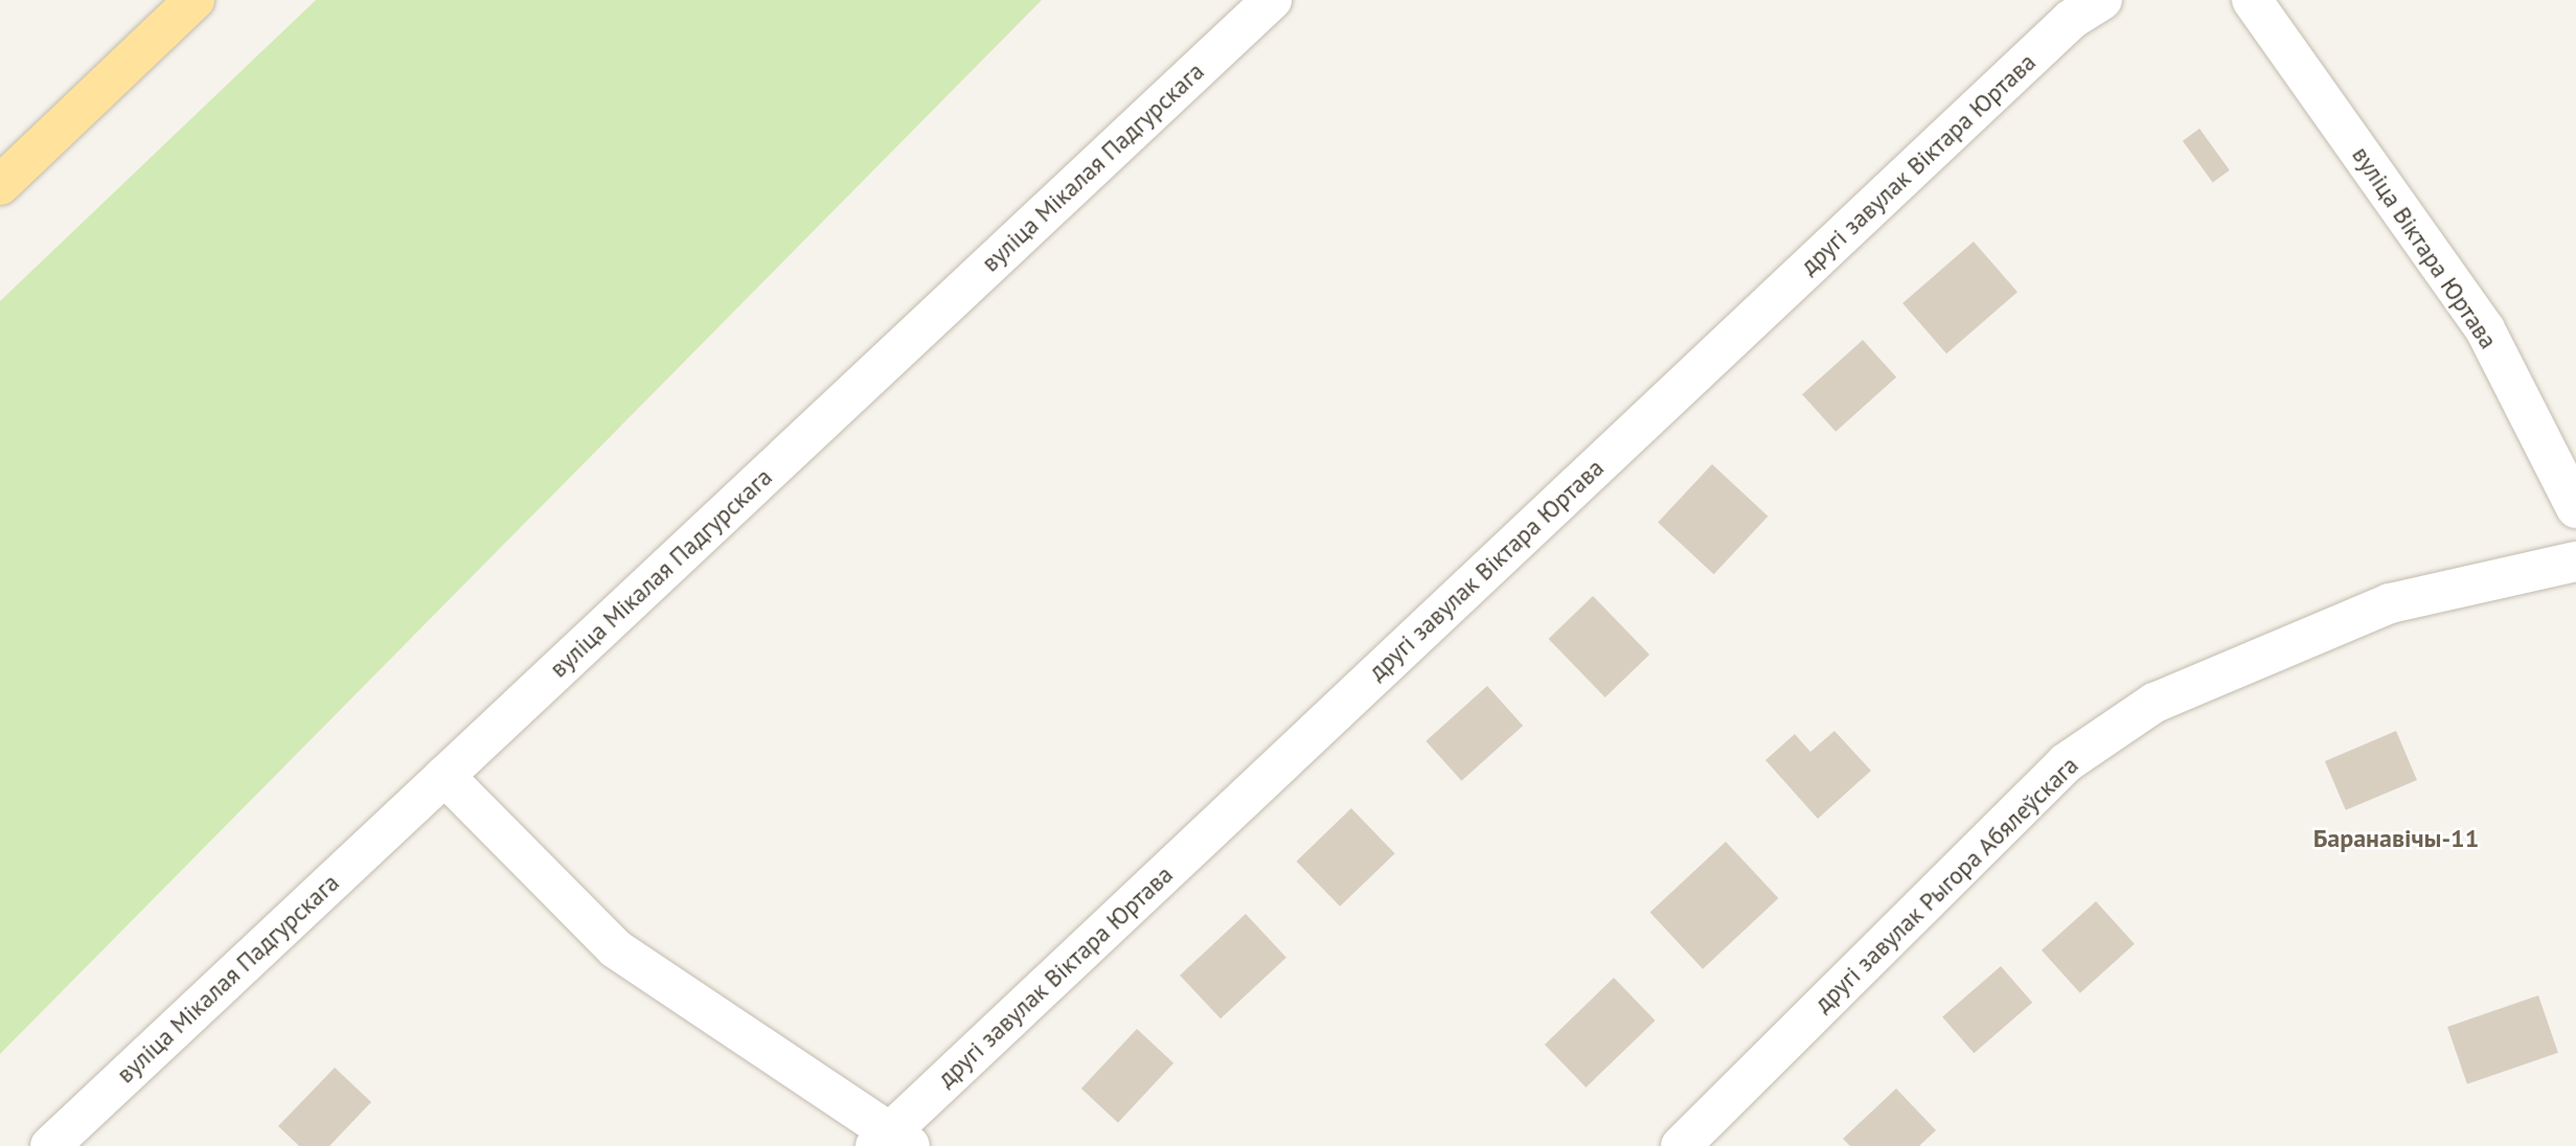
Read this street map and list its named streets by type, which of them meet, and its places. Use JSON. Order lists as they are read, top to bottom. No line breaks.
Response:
{"streets":{"street":["другі завулак Віктара Юртава","вуліца Мікалая Падгурскага","вуліца Віктара Юртава","другі завулак Рыгора Абялеўскага"]},"districts":["Баранавічы-11"]}
